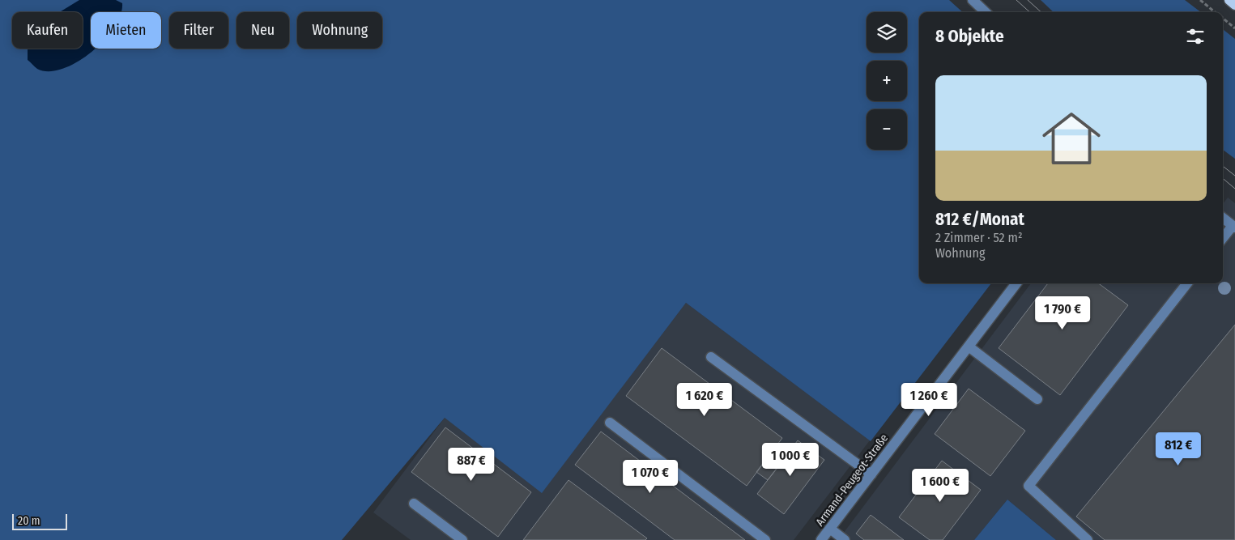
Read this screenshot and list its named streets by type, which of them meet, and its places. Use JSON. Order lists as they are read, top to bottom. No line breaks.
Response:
{"streets":{"street":["Armand-Peugeot-Straße"]},"scale_bar":"20 m","page":{"map_buttons":["+","−"],"chip":["Kaufen","Mieten","Filter","Neu","Wohnung"],"heading":"8 Objekte","list":[{"name":"812 €/Monat","note":"2 Zimmer · 52 m² · Wohnung"}],"price":["1 790 €","1 620 €","1 260 €","812 €","1 000 €","887 €","1 070 €","1 600 €"],"scale":"20 m"}}
